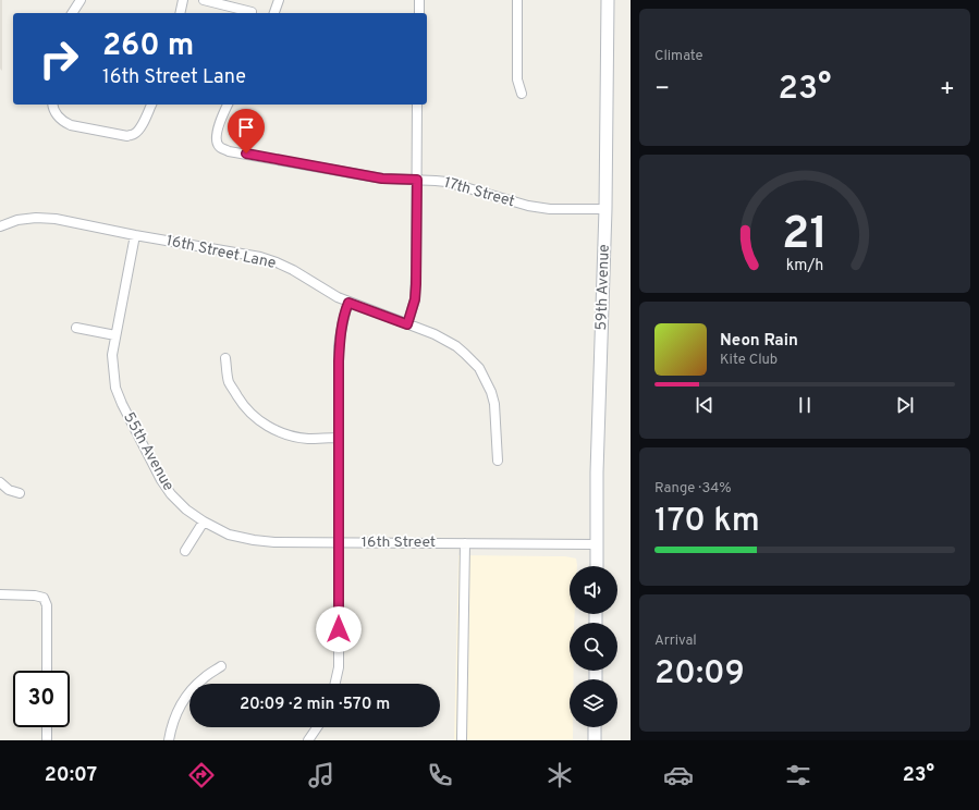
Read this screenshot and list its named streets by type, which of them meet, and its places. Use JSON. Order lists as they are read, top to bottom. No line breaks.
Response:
{"streets":{"main road":["59th Avenue"],"street":["17th Street","16th Street Lane","55th Avenue","16th Street"]},"crossings":[["17th Street","59th Avenue"],["16th Street Lane","55th Avenue"],["59th Avenue","16th Street"],["55th Avenue","16th Street"]],"page":{"tile":["Climate",["Range · 34%","170 km"],["Arrival","20:09"]],"turn":["260 m","16th Street Lane"],"heat":["−","23°","+"],"song":["Neon Rain","Kite Club"],"limit":"30","trip":"20:09 · 2 min · 570 m","tabs":["20:07","23°"],"gauge":["21","km/h"]}}
